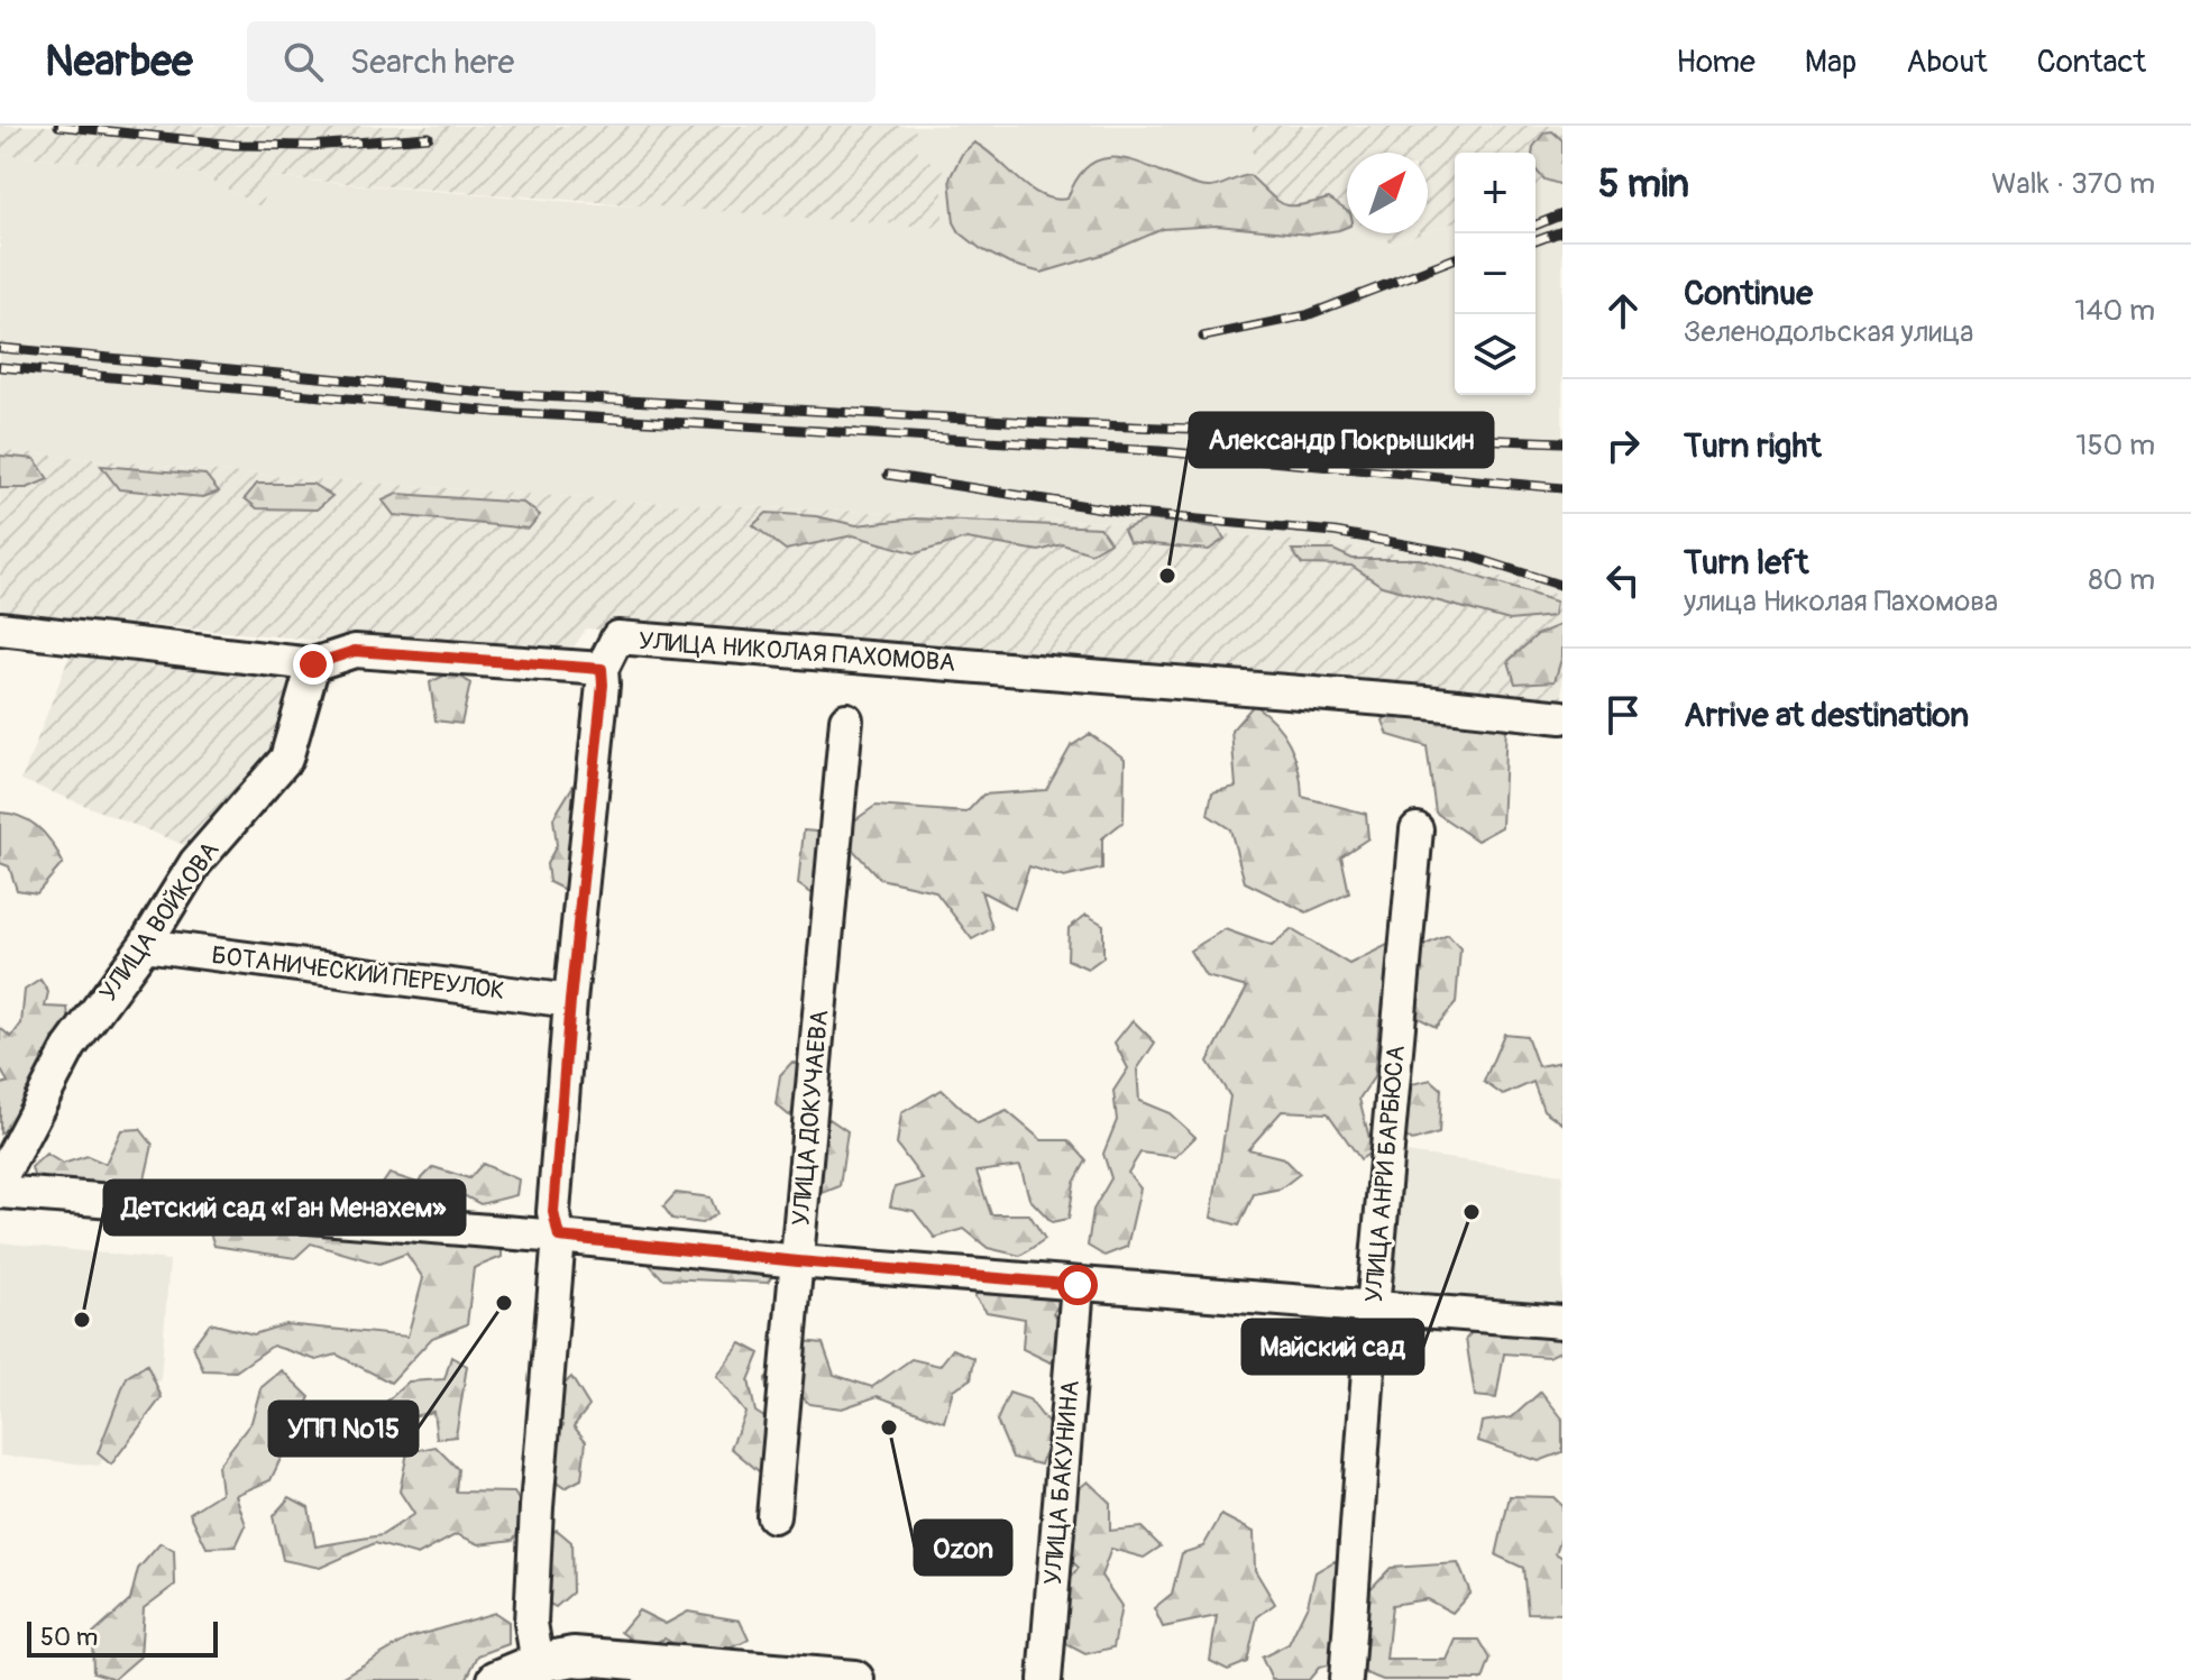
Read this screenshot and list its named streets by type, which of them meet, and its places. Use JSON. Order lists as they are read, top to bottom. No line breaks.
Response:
{"streets":{"street":["УЛИЦА НИКОЛАЯ ПАХОМОВА","УЛИЦА ВОЙКОВА","БОТАНИЧЕСКИЙ ПЕРЕУЛОК","УЛИЦА ДОКУЧАЕВА","УЛИЦА АНРИ БАРБЮСА","УЛИЦА БАКУНИНА"]},"crossings":[["УЛИЦА ВОЙКОВА","БОТАНИЧЕСКИЙ ПЕРЕУЛОК"]],"places":["Александр Покрышкин","Майский сад","УПП №15","Детский сад «Ган Менахем»","Ozon"],"scale_bar":"50 m","north":"top right","page":{"header":"Nearbee","search":"Search here","nav":["Home","Map","About","Contact"],"heading":["5 min","Walk · 370 m"],"map_buttons":["+","−"],"list":[["Continue","Зеленодольская улица","140 m"],["Turn right","150 m"],["Turn left","улица Николая Пахомова","80 m"],"Arrive at destination"],"scale":"50 m"}}
